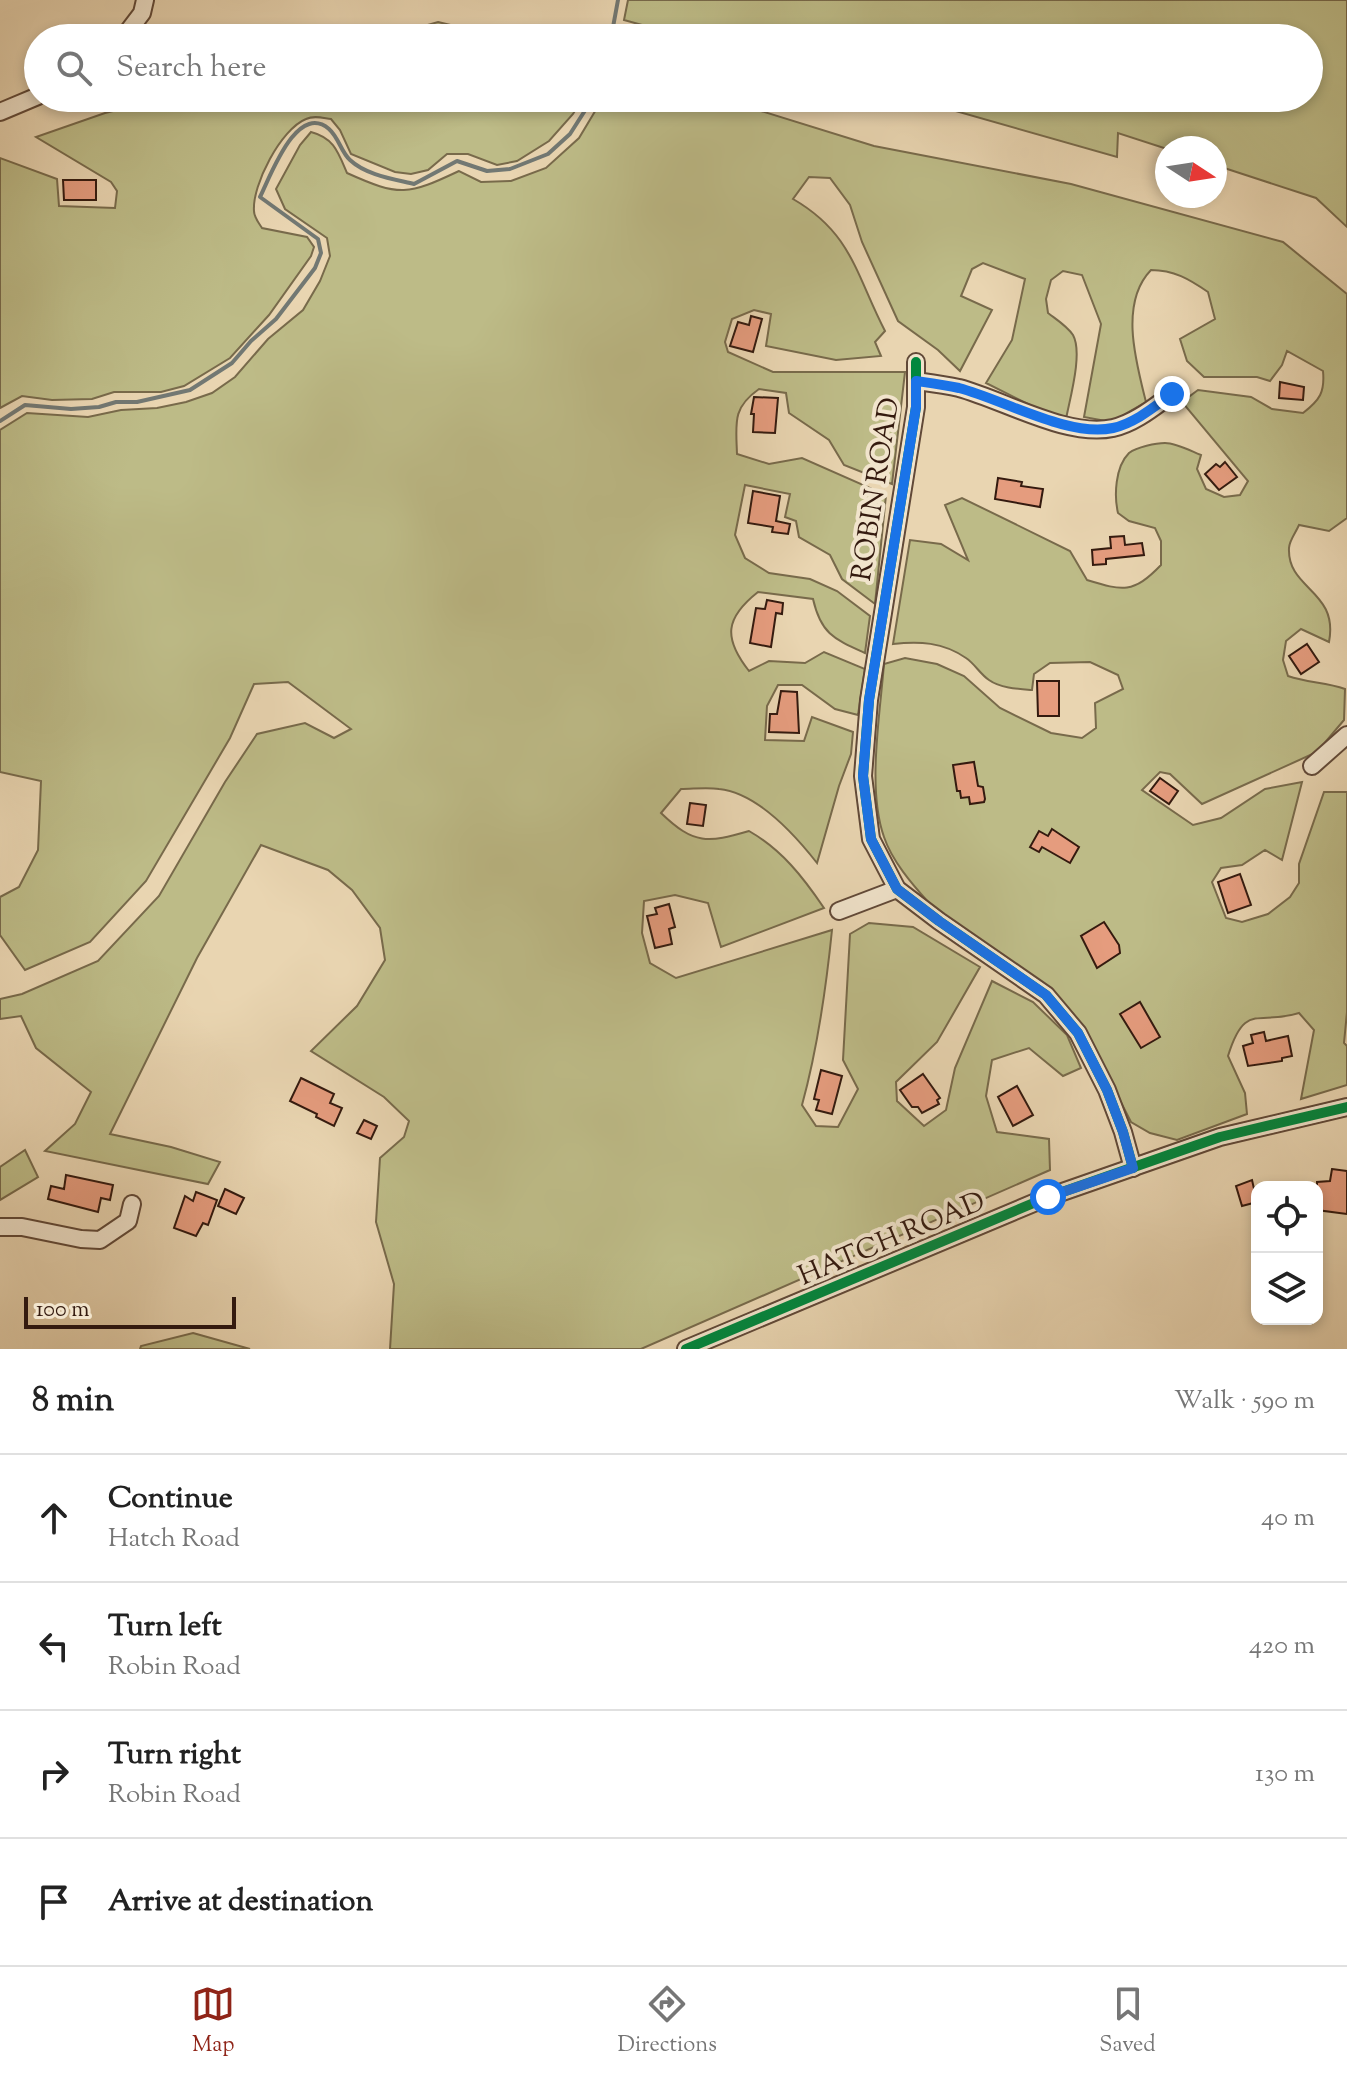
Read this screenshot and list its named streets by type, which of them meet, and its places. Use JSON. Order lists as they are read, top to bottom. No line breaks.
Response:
{"streets":{"street":["ROBIN ROAD","HATCH ROAD"]},"crossings":[["ROBIN ROAD","HATCH ROAD"]],"scale_bar":"100 m","north":"right","page":{"search":"Search here","scale":"100 m","heading":["8 min","Walk · 590 m"],"list":[["Continue","Hatch Road","40 m"],["Turn left","Robin Road","420 m"],["Turn right","Robin Road","130 m"],"Arrive at destination"],"nav":["Map","Directions","Saved"]}}
